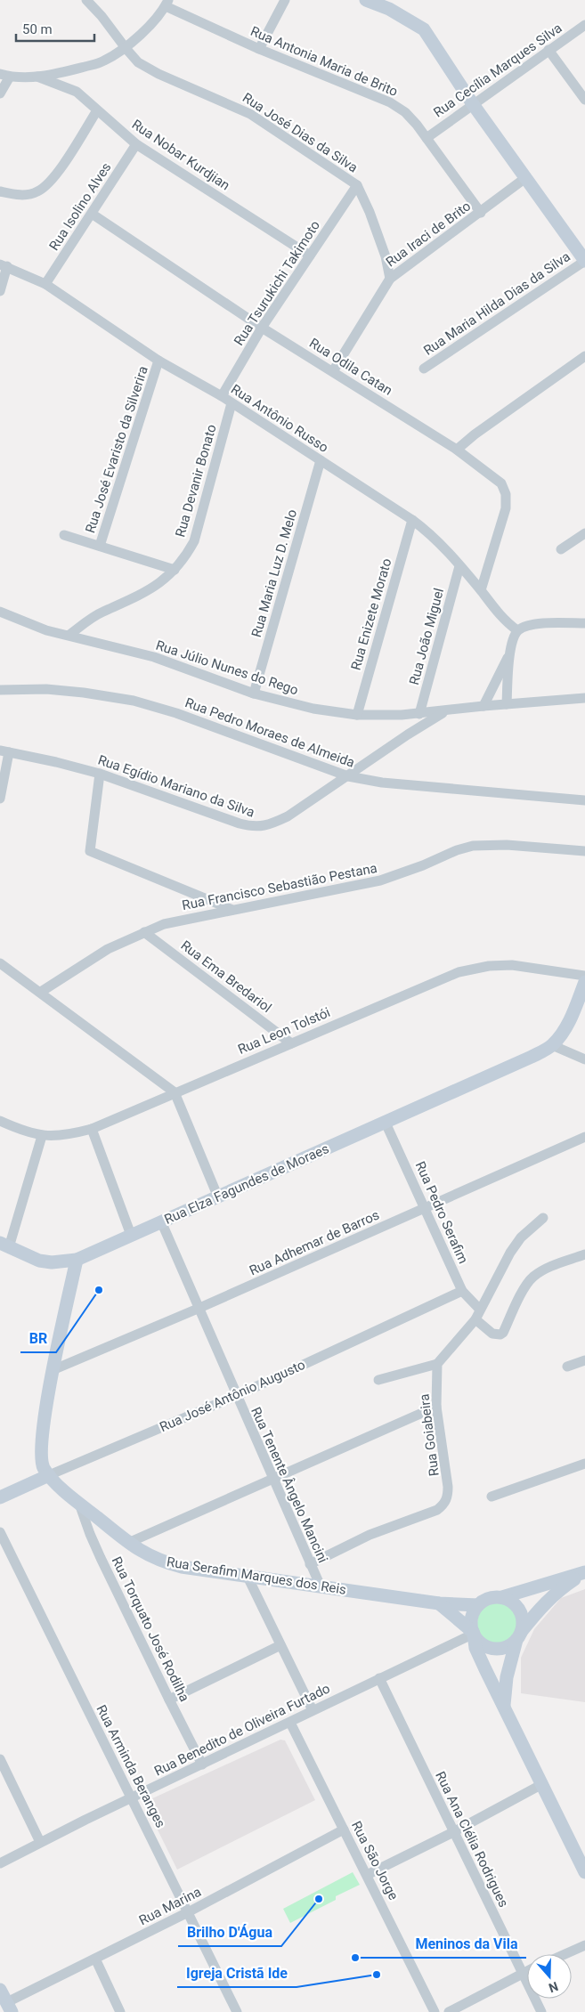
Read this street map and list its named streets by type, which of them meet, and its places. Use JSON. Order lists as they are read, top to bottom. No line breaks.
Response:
{"streets":{"street":["Rua Antonia Maria de Brito","Rua Cecília Marques Silva","Rua José Dias da Silva","Rua Nobar Kurdjian","Rua Isolino Alves","Rua Iraci de Brito","Rua Tsurukichi Takimoto","Rua Maria Hilda Dias da Silva","Rua Odila Catan","Rua Antônio Russo","Rua José Evaristo da Silverira","Rua Devanir Bonato","Rua Maria Luz D. Melo","Rua Enizete Morato","Rua João Miguel","Rua Júlio Nunes do Rego","Rua Pedro Moraes de Almeida","Rua Egídio Mariano da Silva","Rua Francisco Sebastião Pestana","Rua Ema Bredariol","Rua Leon Tolstói","Rua Elza Fagundes de Moraes","Rua Pedro Serafim","Rua Adhemar de Barros","Rua José Antônio Augusto","Rua Goiabeira","Rua Tenente Ângelo Mancini","Rua Serafim Marques dos Reis","Rua Torquato José Rodilha","Rua Benedito de Oliveira Furtado","Rua Arminda Beranges","Rua Ana Clélia Rodrigues","Rua São Jorge","Rua Marina"]},"crossings":[["Rua Antonia Maria de Brito","Rua Cecília Marques Silva"],["Rua Antonia Maria de Brito","Rua Iraci de Brito"],["Rua José Dias da Silva","Rua Iraci de Brito"],["Rua José Dias da Silva","Rua Tsurukichi Takimoto"],["Rua Nobar Kurdjian","Rua Isolino Alves"],["Rua Nobar Kurdjian","Rua Tsurukichi Takimoto"],["Rua Isolino Alves","Rua Odila Catan"],["Rua Isolino Alves","Rua Antônio Russo"],["Rua Iraci de Brito","Rua Odila Catan"],["Rua Tsurukichi Takimoto","Rua Odila Catan"],["Rua Tsurukichi Takimoto","Rua Antônio Russo"],["Rua Odila Catan","Rua Antônio Russo"],["Rua Antônio Russo","Rua José Evaristo da Silverira"],["Rua Antônio Russo","Rua Devanir Bonato"],["Rua Antônio Russo","Rua Maria Luz D. Melo"],["Rua Antônio Russo","Rua Enizete Morato"],["Rua Antônio Russo","Rua João Miguel"],["Rua Devanir Bonato","Rua Júlio Nunes do Rego"],["Rua Maria Luz D. Melo","Rua Júlio Nunes do Rego"],["Rua Enizete Morato","Rua Júlio Nunes do Rego"],["Rua João Miguel","Rua Júlio Nunes do Rego"],["Rua Júlio Nunes do Rego","Rua Egídio Mariano da Silva"],["Rua Pedro Moraes de Almeida","Rua Egídio Mariano da Silva"],["Rua Francisco Sebastião Pestana","Rua Ema Bredariol"],["Rua Ema Bredariol","Rua Leon Tolstói"],["Rua Elza Fagundes de Moraes","Rua Pedro Serafim"],["Rua Elza Fagundes de Moraes","Rua Tenente Ângelo Mancini"],["Rua Pedro Serafim","Rua Adhemar de Barros"],["Rua Pedro Serafim","Rua José Antônio Augusto"],["Rua Adhemar de Barros","Rua Tenente Ângelo Mancini"],["Rua José Antônio Augusto","Rua Tenente Ângelo Mancini"],["Rua José Antônio Augusto","Rua Serafim Marques dos Reis"],["Rua Goiabeira","Rua Tenente Ângelo Mancini"],["Rua Tenente Ângelo Mancini","Rua Serafim Marques dos Reis"],["Rua Serafim Marques dos Reis","Rua Torquato José Rodilha"],["Rua Serafim Marques dos Reis","Rua Benedito de Oliveira Furtado"],["Rua Torquato José Rodilha","Rua Benedito de Oliveira Furtado"],["Rua Benedito de Oliveira Furtado","Rua Arminda Beranges"],["Rua Benedito de Oliveira Furtado","Rua Ana Clélia Rodrigues"],["Rua Benedito de Oliveira Furtado","Rua São Jorge"],["Rua Arminda Beranges","Rua Marina"],["Rua São Jorge","Rua Marina"]],"places":["BR","Brilho D'Água","Meninos da Vila","Igreja Cristã Ide"],"scale_bar":"50 m","north":"bottom"}
